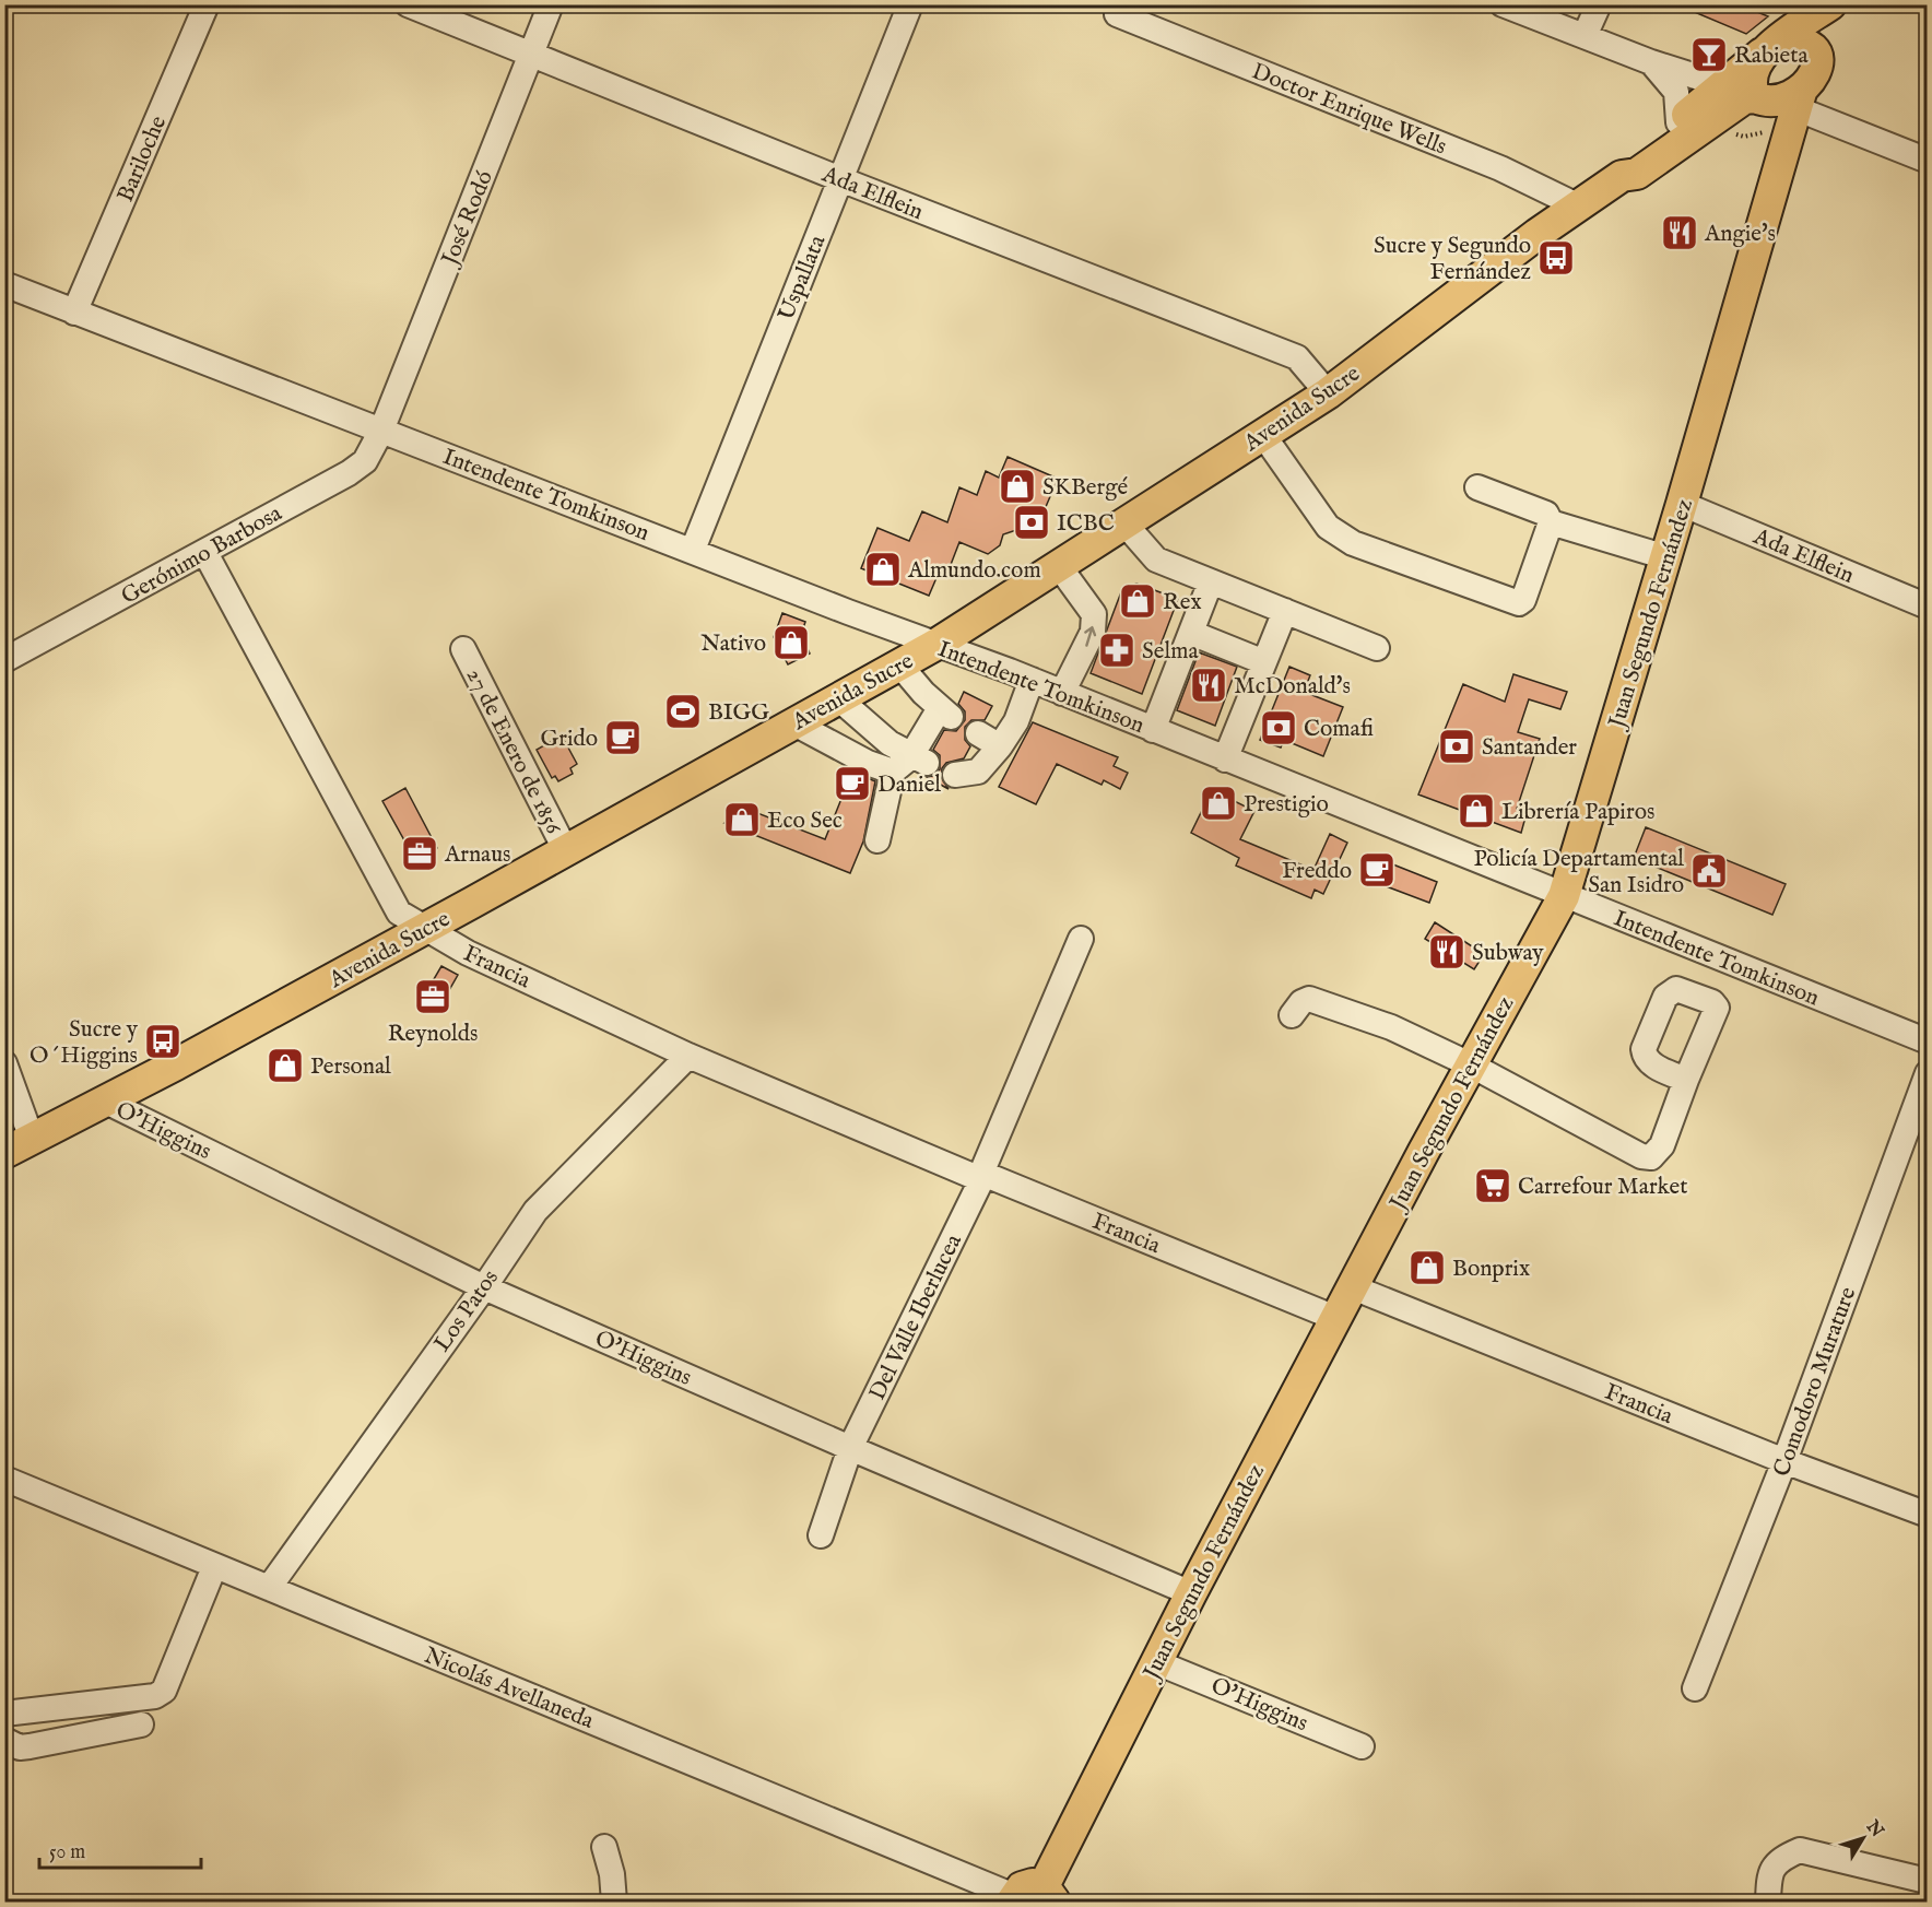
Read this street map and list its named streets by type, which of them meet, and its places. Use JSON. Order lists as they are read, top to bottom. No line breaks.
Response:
{"streets":{"main road":["Avenida Sucre","Juan Segundo Fernández"],"street":["Doctor Enrique Wells","Bariloche","Ada Elflein","José Rodó","Uspallata","Intendente Tomkinson","Gerónimo Barbosa","27 de Enero de 1856","Francia","O'Higgins","Los Patos","Del Valle Iberlucea","Comodoro Murature","Nicolás Avellaneda"]},"crossings":[["Doctor Enrique Wells","Avenida Sucre"],["Bariloche","Intendente Tomkinson"],["Ada Elflein","José Rodó"],["Ada Elflein","Uspallata"],["Ada Elflein","Avenida Sucre"],["Ada Elflein","Juan Segundo Fernández"],["José Rodó","Intendente Tomkinson"],["José Rodó","Gerónimo Barbosa"],["Uspallata","Intendente Tomkinson"],["Avenida Sucre","Intendente Tomkinson"],["Avenida Sucre","Juan Segundo Fernández"],["Avenida Sucre","27 de Enero de 1856"],["Avenida Sucre","Francia"],["Avenida Sucre","O'Higgins"],["Intendente Tomkinson","Gerónimo Barbosa"],["Intendente Tomkinson","Juan Segundo Fernández"],["Gerónimo Barbosa","Francia"],["Juan Segundo Fernández","Francia"],["Juan Segundo Fernández","O'Higgins"],["Francia","Los Patos"],["Francia","Del Valle Iberlucea"],["Francia","Comodoro Murature"],["O'Higgins","Los Patos"],["O'Higgins","Del Valle Iberlucea"],["Los Patos","Nicolás Avellaneda"]],"places":{"bar":["Rabieta"],"restaurant":["Angie's","McDonald's","Subway"],"bus stop":["Sucre y Segundo Fernández","Sucre y O´Higgins"],"shop":["SKBergé","Almundo.com","Rex","Nativo","Prestigio","Librería Papiros","Eco Sec","Personal","Bonprix"],"bank":["ICBC","Comafi","Santander"],"pharmacy":["Selma"],"sports":["BIGG"],"cafe":["Grido","Daniel","Freddo"],"office":["Arnaus","Reynolds"],"public building":["Policía Departamental San Isidro"],"supermarket":["Carrefour Market"]},"scale_bar":"50 m","north":"top right"}
